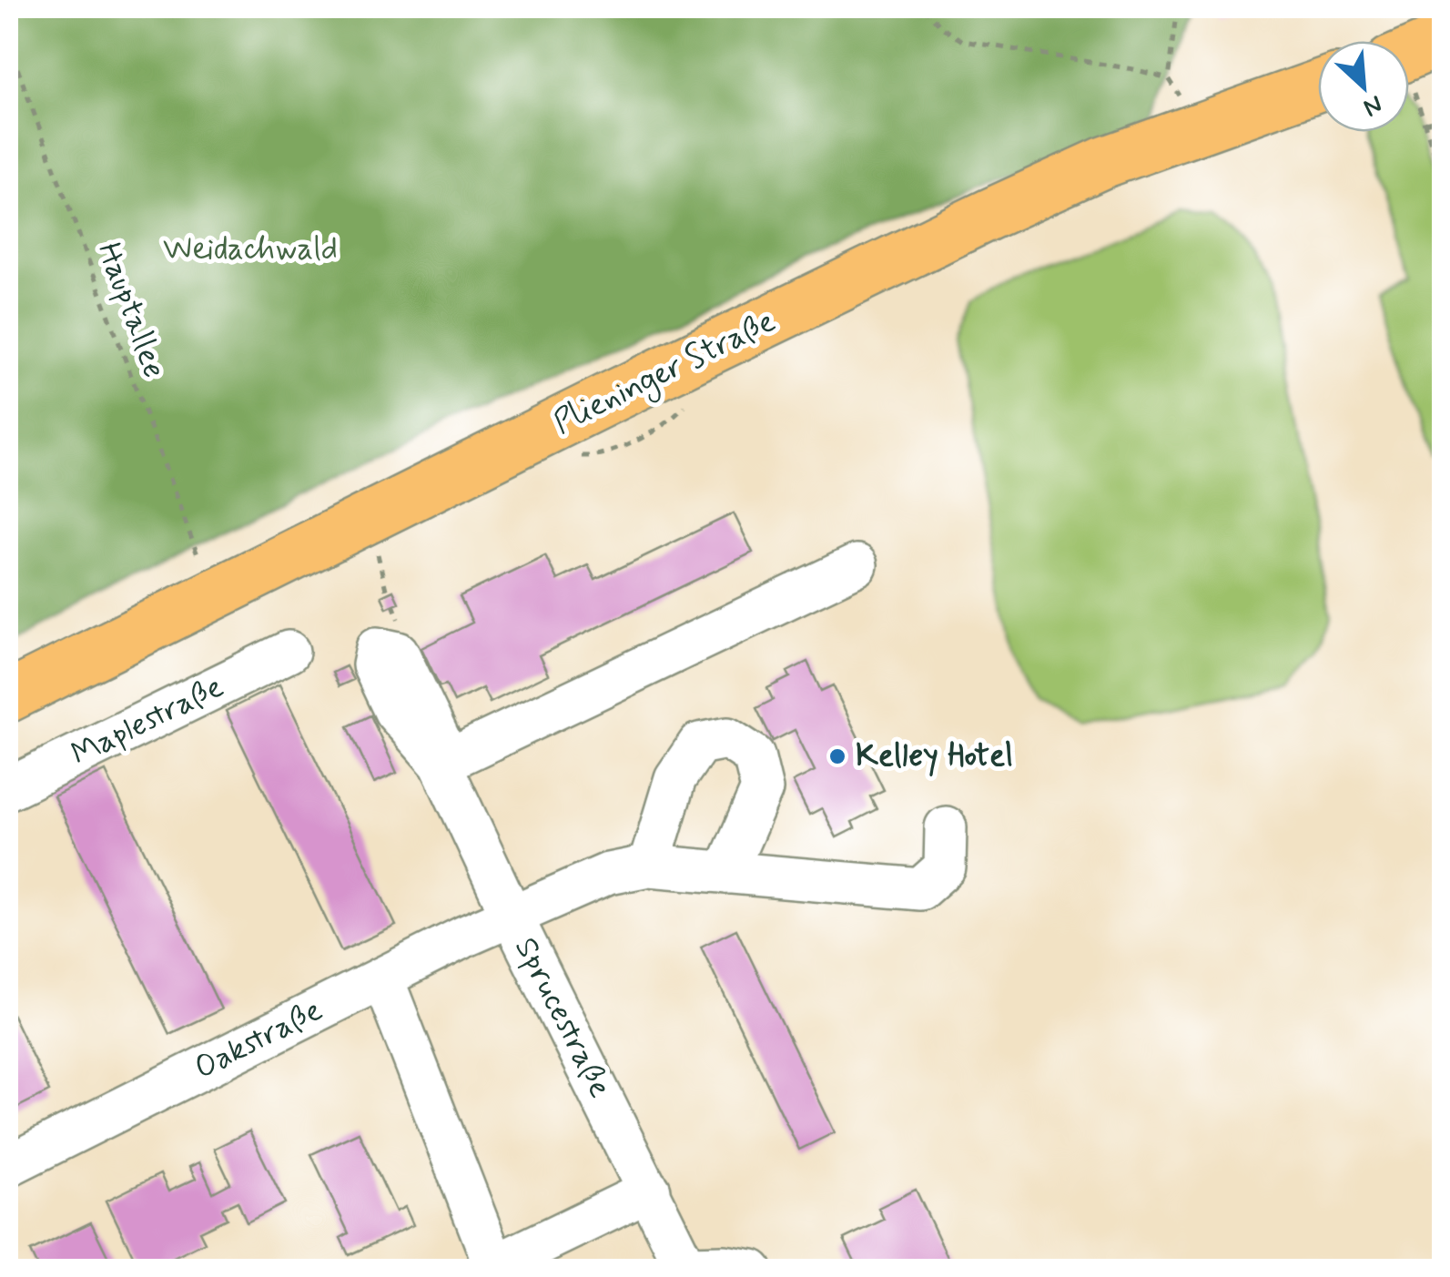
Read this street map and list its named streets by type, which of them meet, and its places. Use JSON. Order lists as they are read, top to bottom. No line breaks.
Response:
{"streets":{"main road":["Plieninger Straße"],"street":["Maplestraße","Sprucestraße","Oakstraße"],"path":["Hauptallee"]},"crossings":[["Hauptallee","Plieninger Straße"],["Sprucestraße","Oakstraße"]],"parks":["Weidachwald"],"places":["Kelley Hotel"],"north":"bottom right"}
